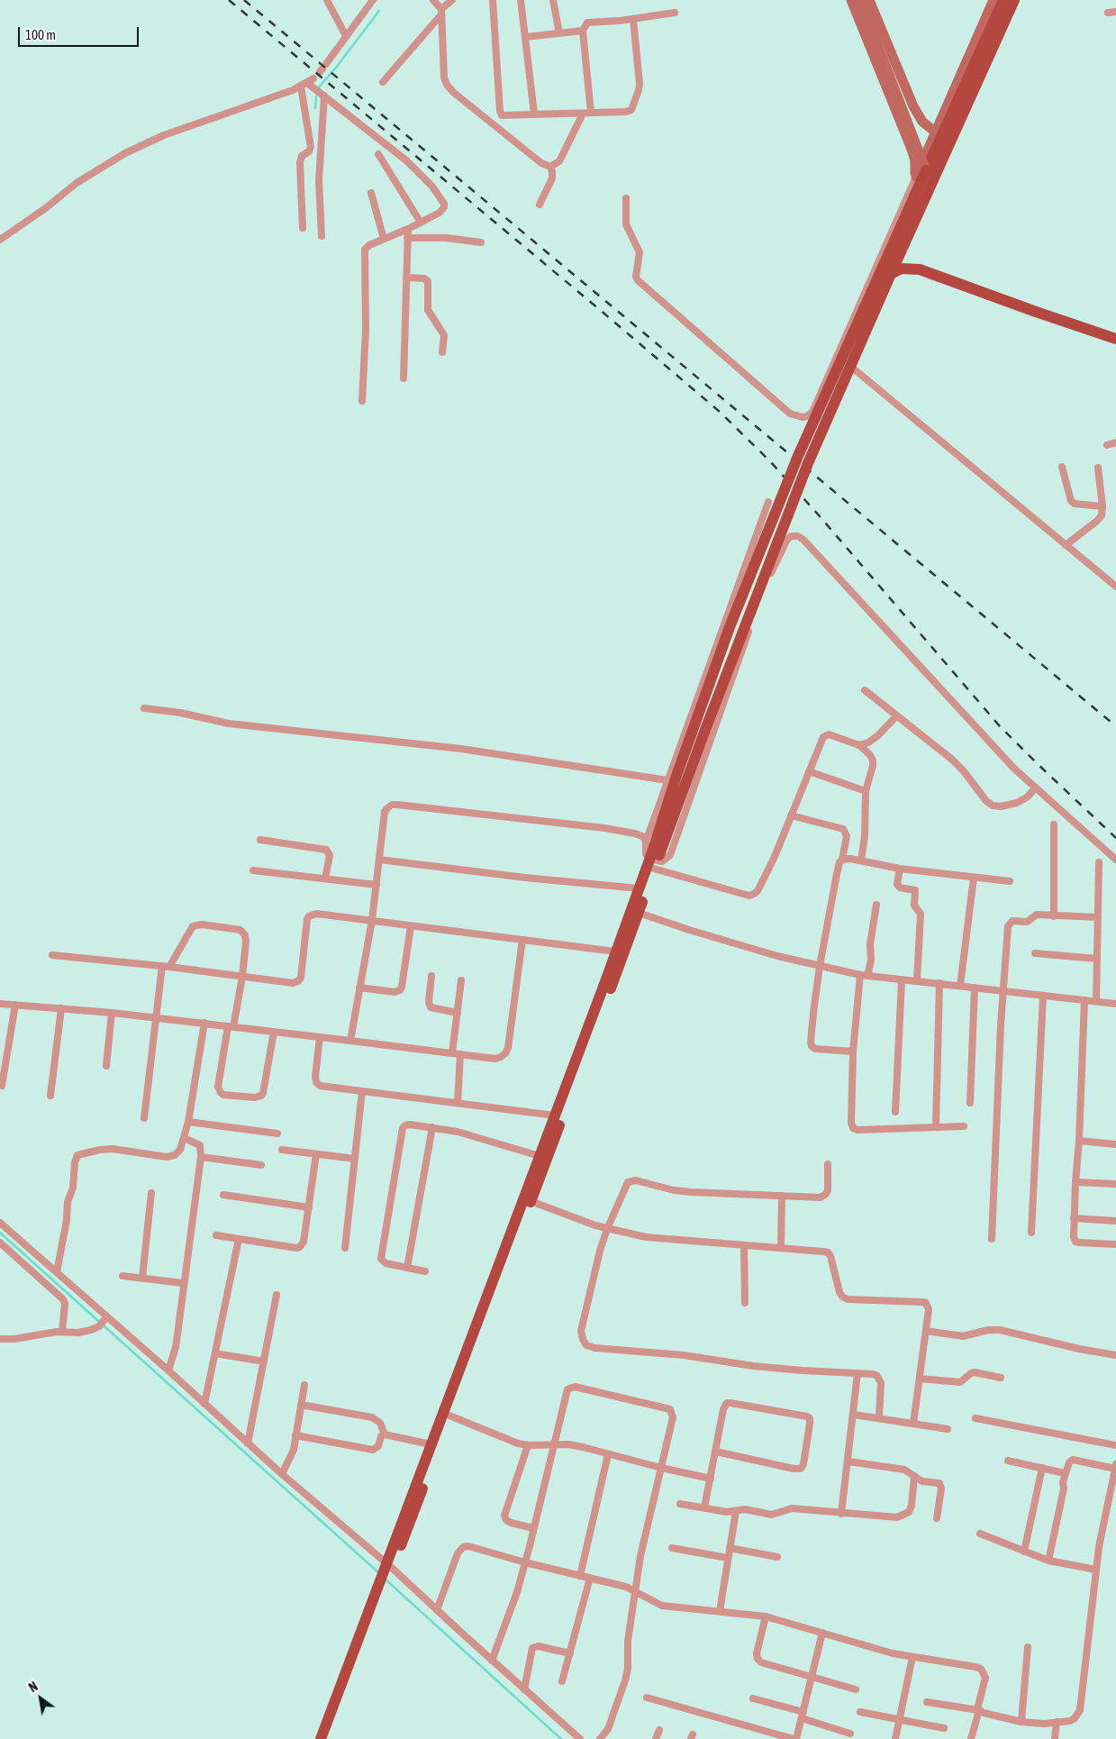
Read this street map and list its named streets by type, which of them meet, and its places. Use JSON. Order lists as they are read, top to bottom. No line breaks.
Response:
{"scale_bar":"100 m","north":"top left"}
